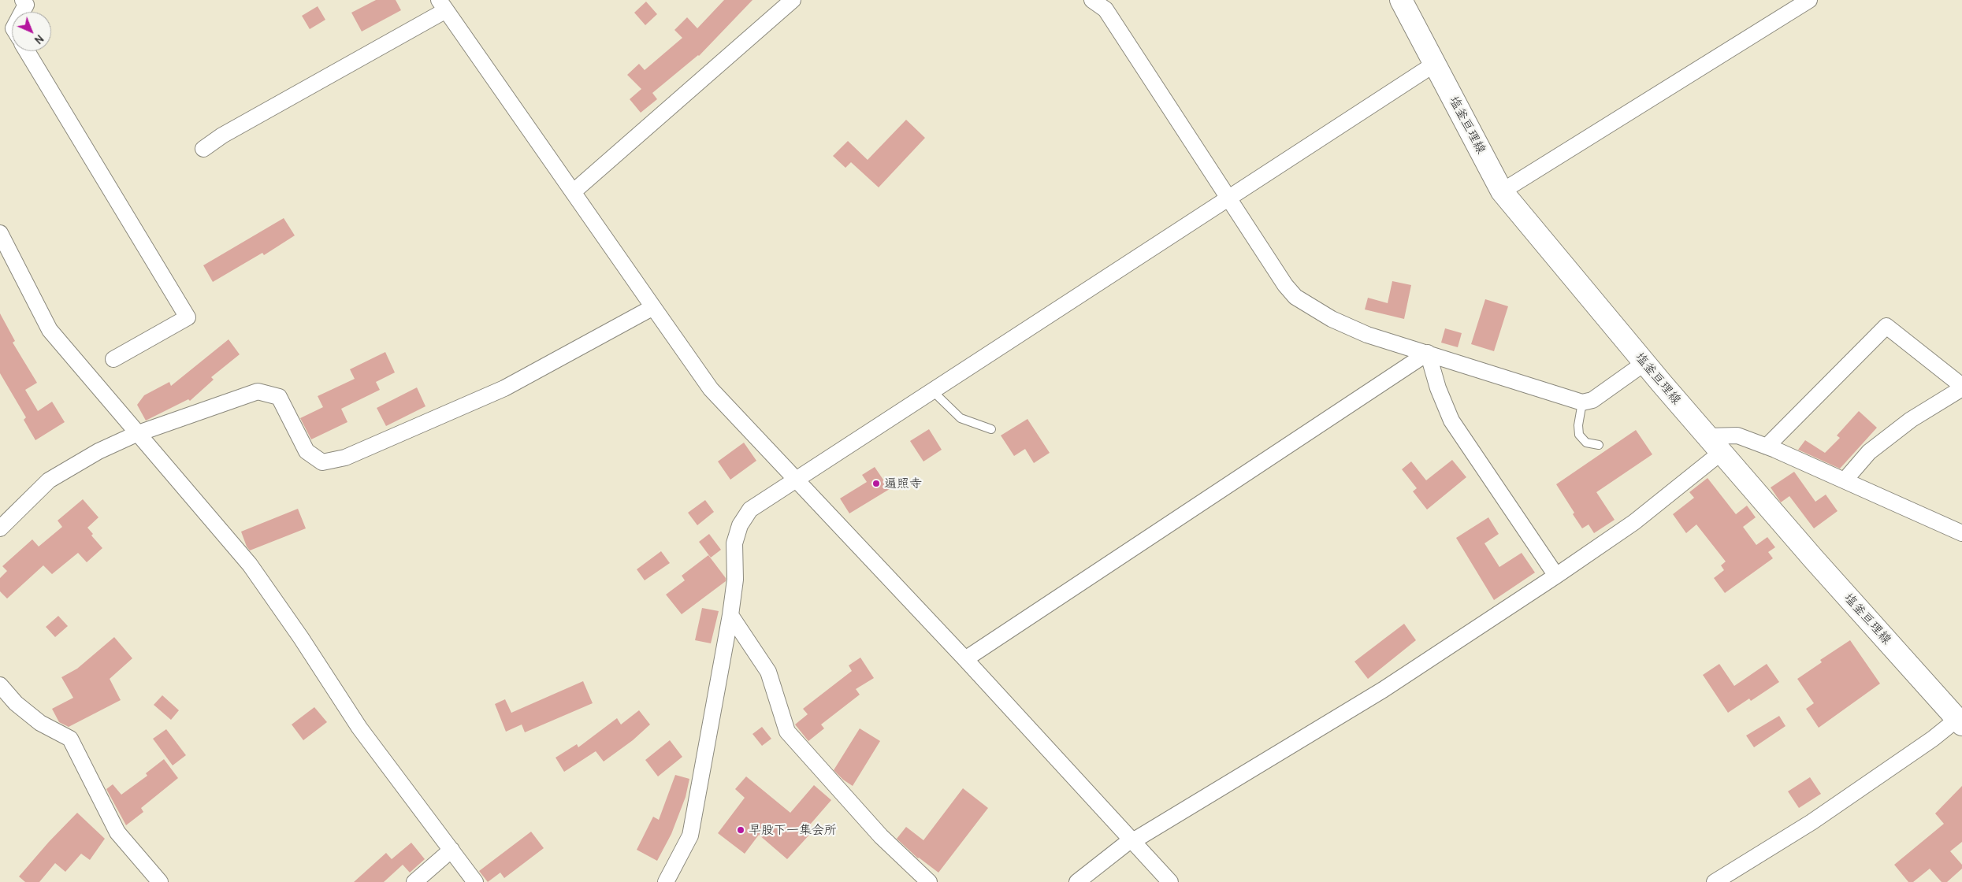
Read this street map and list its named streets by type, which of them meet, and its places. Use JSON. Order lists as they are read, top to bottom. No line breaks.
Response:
{"streets":{"main road":["塩釜亘理線"]},"places":["遍照寺","早股下一集会所"],"north":"bottom right"}
